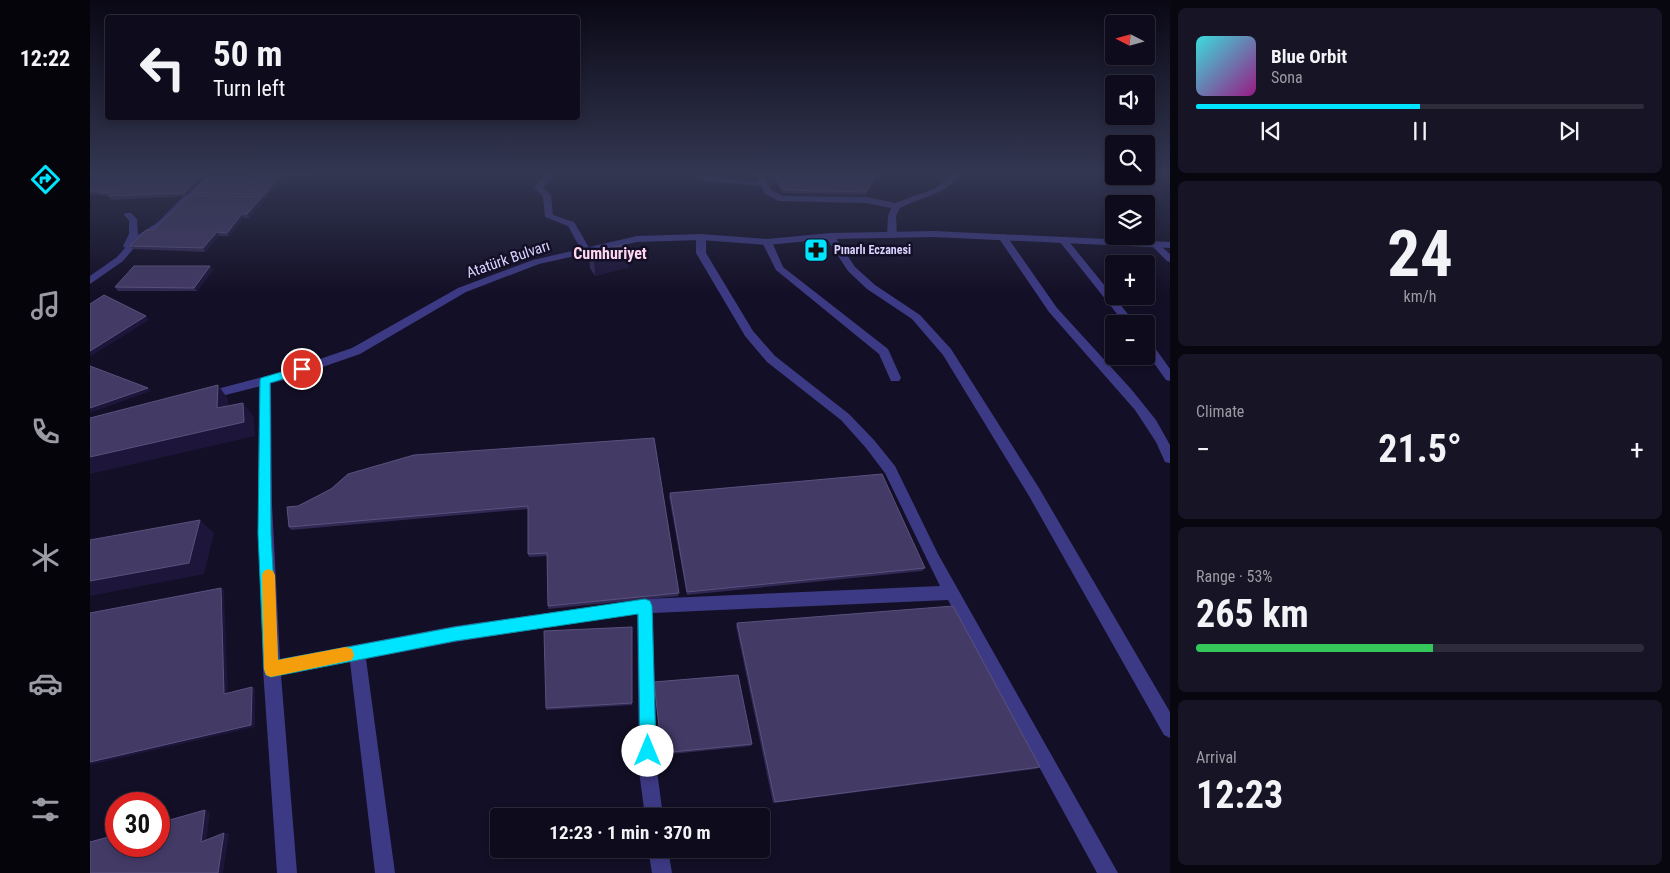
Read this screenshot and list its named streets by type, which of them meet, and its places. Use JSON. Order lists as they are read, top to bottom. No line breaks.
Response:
{"streets":{"street":["Atatürk Bulvarı"]},"districts":["Cumhuriyet"],"places":{"pharmacy":["Pınarlı Eczanesi"]},"north":"left","page":{"tabs":"12:22","map_buttons":["+","−"],"turn":["50 m","Turn left"],"song":["Blue Orbit","Sona"],"tile":[["24","km/h"],"Climate",["Range · 53%","265 km"],["Arrival","12:23"]],"heat":["−","21.5°","+"],"limit":"30","trip":"12:23 · 1 min · 370 m"}}
